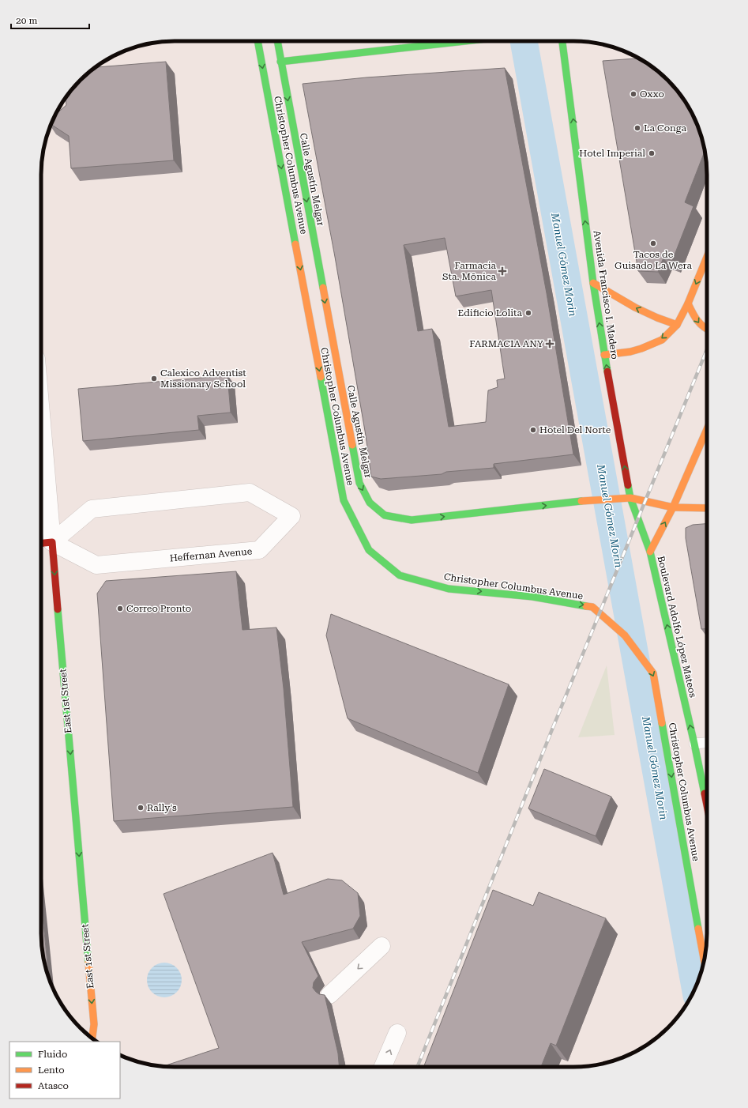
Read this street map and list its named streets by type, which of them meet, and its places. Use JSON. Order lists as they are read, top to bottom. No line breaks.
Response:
{"streets":{"main road":["Christopher Columbus Avenue","Calle Agustín Melgar","Avenida Francisco I. Madero","Boulevard Adolfo López Mateos","East 1st Street"],"street":["Heffernan Avenue"]},"crossings":[["Calle Agustín Melgar","Avenida Francisco I. Madero"],["Calle Agustín Melgar","Boulevard Adolfo López Mateos"],["Avenida Francisco I. Madero","Boulevard Adolfo López Mateos"],["Heffernan Avenue","East 1st Street"]],"one_way":["Christopher Columbus Avenue","Avenida Francisco I. Madero","Boulevard Adolfo López Mateos","East 1st Street"],"water":["Manuel Gómez Morin"],"places":{"other":["Oxxo","La Conga","Hotel Imperial","Tacos de Guisado La Wera","Edificio Lolita","Calexico Adventist Missionary School","Hotel Del Norte","Correo Pronto","Rally's"],"health":["Farmacia Sta. Mōnica","FARMACIA ANY"]},"legend":["Fluido","Lento","Atasco"],"scale_bar":"20 m"}
